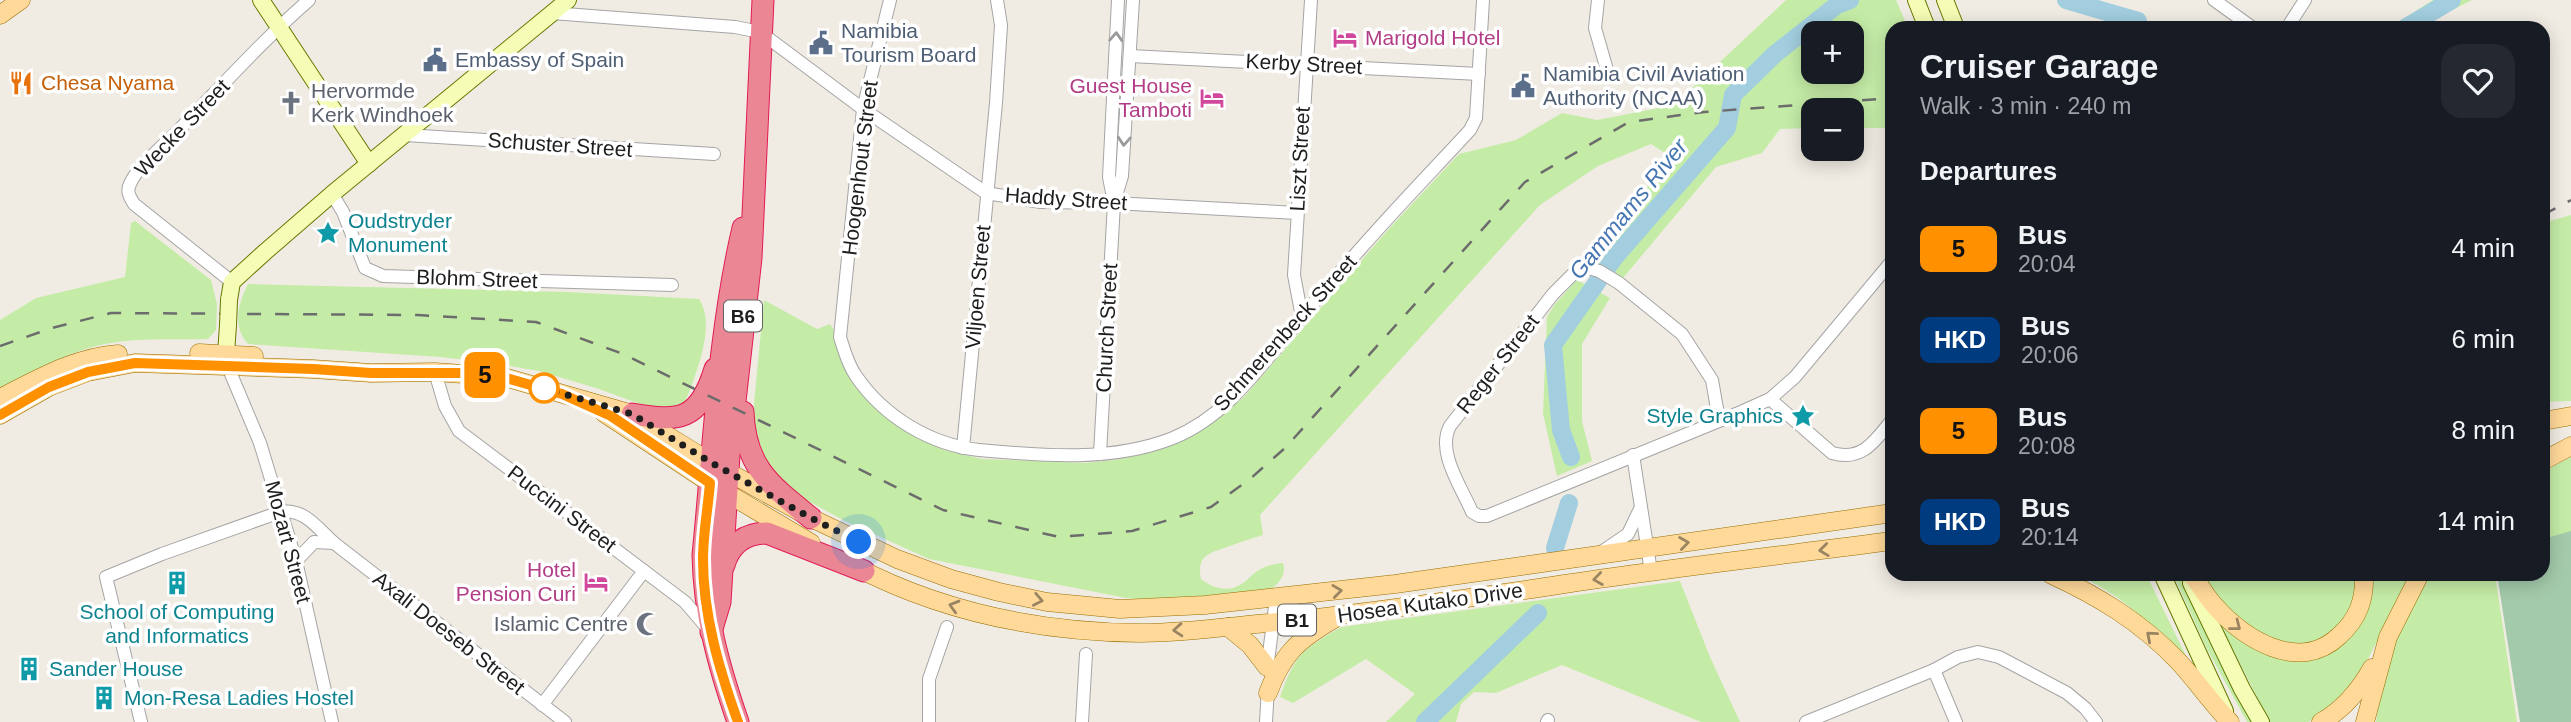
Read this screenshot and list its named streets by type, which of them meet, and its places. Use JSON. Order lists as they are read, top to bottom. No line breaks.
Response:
{"streets":{"highway":["B6"],"main road":["Hosea Kutako Drive","B1"],"street":["Kerby Street","Wecke Street","Schuster Street","Liszt Street","Hoogenhout Street","Haddy Street","Blohm Street","Viljoen Street","Church Street","Schmerenbeck Street","Reger Street","Puccini Street","Mozart Street","Axali Doeseb Street"]},"crossings":[["Kerby Street","Liszt Street"],["Kerby Street","Church Street"],["Kerby Street","Schmerenbeck Street"],["Liszt Street","Haddy Street"],["Liszt Street","Schmerenbeck Street"],["Hoogenhout Street","Haddy Street"],["Hoogenhout Street","Schmerenbeck Street"],["Haddy Street","Viljoen Street"],["Haddy Street","B6"],["Haddy Street","Church Street"],["Viljoen Street","Schmerenbeck Street"],["B6","Hosea Kutako Drive"],["Church Street","Schmerenbeck Street"],["Puccini Street","Hosea Kutako Drive"],["Mozart Street","Hosea Kutako Drive"],["Mozart Street","Axali Doeseb Street"]],"water":["Gammams River"],"places":{"hotel":["Marigold Hotel","Guest House Tamboti","Hotel Pension Curi"],"public building":["Namibia Tourism Board","Embassy of Spain","Namibia Civil Aviation Authority (NCAA)"],"restaurant":["Chesa Nyama"],"church":["Hervormde Kerk Windhoek"],"place":["Oudstryder Monument","Style Graphics"],"building":["School of Computing and Informatics","Sander House","Mon-Resa Ladies Hostel"],"mosque":["Islamic Centre"]},"lines":["bus line 5"],"page":{"on_map":"5","map_buttons":["+","−"],"heading":[["Cruiser Garage","Walk · 3 min · 240 m"],"Departures"],"list":[{"mark":"5","name":"Bus","note":"20:04","value":"4 min"},{"mark":"HKD","name":"Bus","note":"20:06","value":"6 min"},{"mark":"5","name":"Bus","note":"20:08","value":"8 min"},{"mark":"HKD","name":"Bus","note":"20:14","value":"14 min"}]}}
